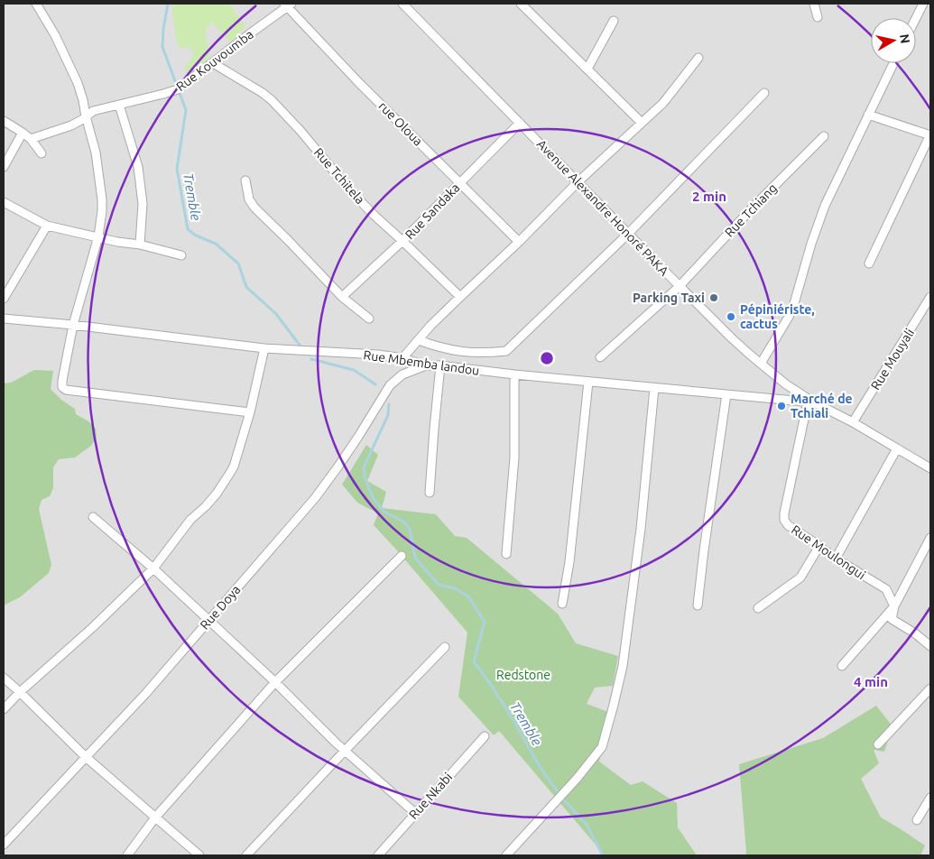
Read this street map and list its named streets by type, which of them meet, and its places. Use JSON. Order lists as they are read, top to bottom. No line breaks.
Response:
{"streets":{"street":["Rue Kouvoumba","rue Oloua","Rue Tchitela","Avenue Alexandre Honoré PAKA","Rue Tchiang","Rue Sandaka","Rue Mouyali","Rue Mbemba landou","Rue Moulongui","Rue Doya","Rue Nkabi"]},"crossings":[["Rue Kouvoumba","rue Oloua"],["Rue Kouvoumba","Rue Tchitela"],["rue Oloua","Rue Sandaka"],["Rue Tchitela","Rue Sandaka"],["Avenue Alexandre Honoré PAKA","Rue Tchiang"],["Avenue Alexandre Honoré PAKA","Rue Sandaka"],["Avenue Alexandre Honoré PAKA","Rue Mouyali"],["Avenue Alexandre Honoré PAKA","Rue Mbemba landou"],["Avenue Alexandre Honoré PAKA","Rue Moulongui"],["Rue Mbemba landou","Rue Moulongui"],["Rue Mbemba landou","Rue Doya"]],"water":["Tremble"],"parks":["Redstone"],"places":["Parking Taxi","Pépiniériste, cactus","Marché de Tchiali"],"north":"right","rings":["2 min","4 min"]}
